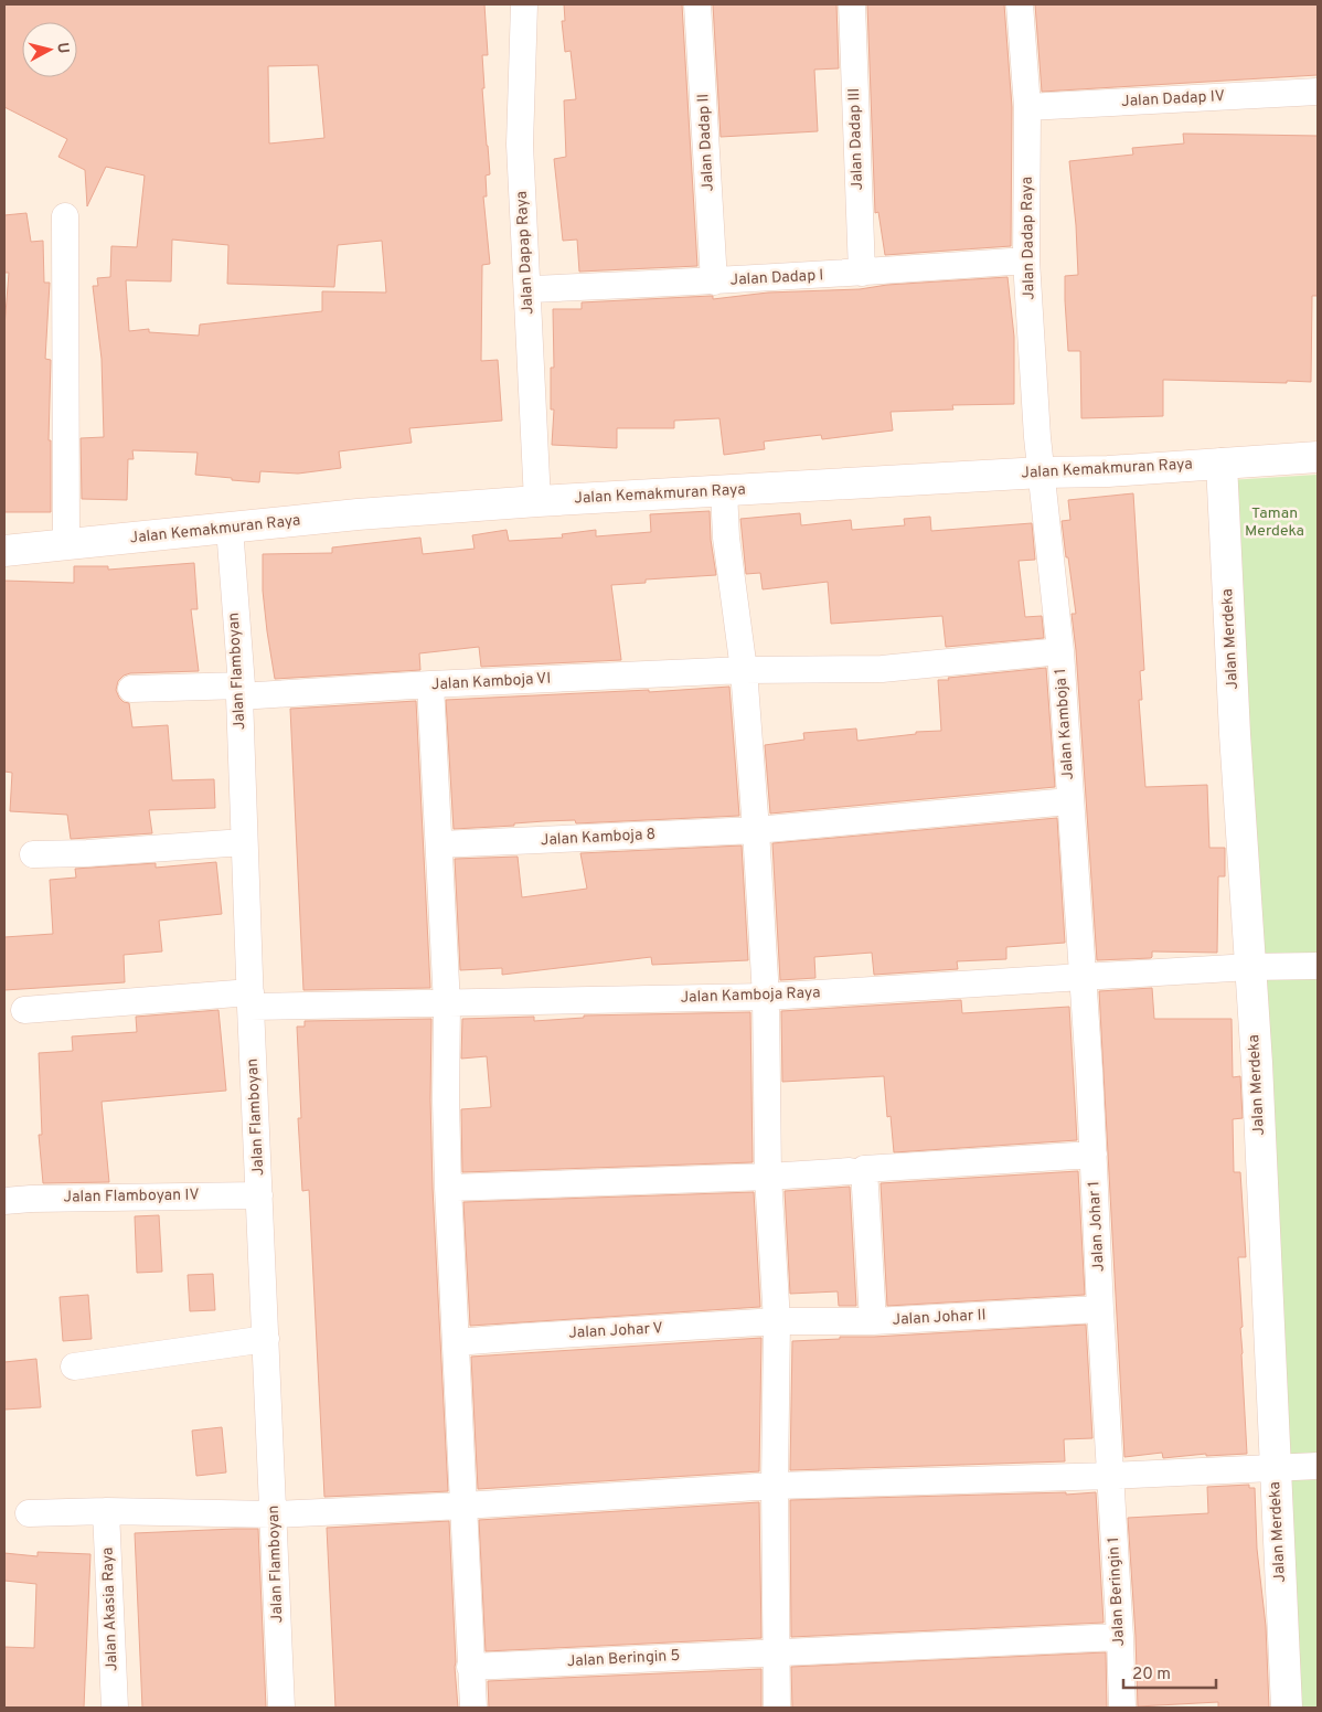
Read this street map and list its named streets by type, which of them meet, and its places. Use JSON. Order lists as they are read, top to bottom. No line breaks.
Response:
{"streets":{"main road":["Jalan Kemakmuran Raya","Jalan Merdeka"],"street":["Jalan Dadap IV","Jalan Dadap III","Jalan Dadap II","Jalan Dadap Raya","Jalan Dapap Raya","Jalan Dadap I","Jalan Flamboyan","Jalan Kamboja VI","Jalan Kamboja 1","Jalan Kamboja 8","Jalan Kamboja Raya","Jalan Flamboyan IV","Jalan Johar 1","Jalan Johar II","Jalan Johar V","Jalan Beringin 1","Jalan Akasia Raya","Jalan Beringin 5"]},"crossings":[["Jalan Dadap IV","Jalan Dadap Raya"],["Jalan Dadap III","Jalan Dadap I"],["Jalan Dadap II","Jalan Dadap I"],["Jalan Dadap Raya","Jalan Dadap I"],["Jalan Dadap Raya","Jalan Kemakmuran Raya"],["Jalan Dadap Raya","Jalan Kamboja 1"],["Jalan Dapap Raya","Jalan Dadap I"],["Jalan Dapap Raya","Jalan Kemakmuran Raya"],["Jalan Kemakmuran Raya","Jalan Merdeka"],["Jalan Kemakmuran Raya","Jalan Flamboyan"],["Jalan Kemakmuran Raya","Jalan Kamboja 1"],["Jalan Merdeka","Jalan Kamboja Raya"],["Jalan Flamboyan","Jalan Kamboja VI"],["Jalan Flamboyan","Jalan Kamboja Raya"],["Jalan Flamboyan","Jalan Flamboyan IV"],["Jalan Kamboja VI","Jalan Kamboja 1"],["Jalan Kamboja 1","Jalan Kamboja 8"],["Jalan Kamboja 1","Jalan Kamboja Raya"],["Jalan Kamboja 1","Jalan Johar 1"],["Jalan Kamboja Raya","Jalan Johar 1"],["Jalan Johar 1","Jalan Johar II"],["Jalan Johar 1","Jalan Beringin 1"],["Jalan Johar II","Jalan Johar V"],["Jalan Beringin 1","Jalan Beringin 5"]],"parks":["Taman Merdeka"],"scale_bar":"20 m","north":"right"}
